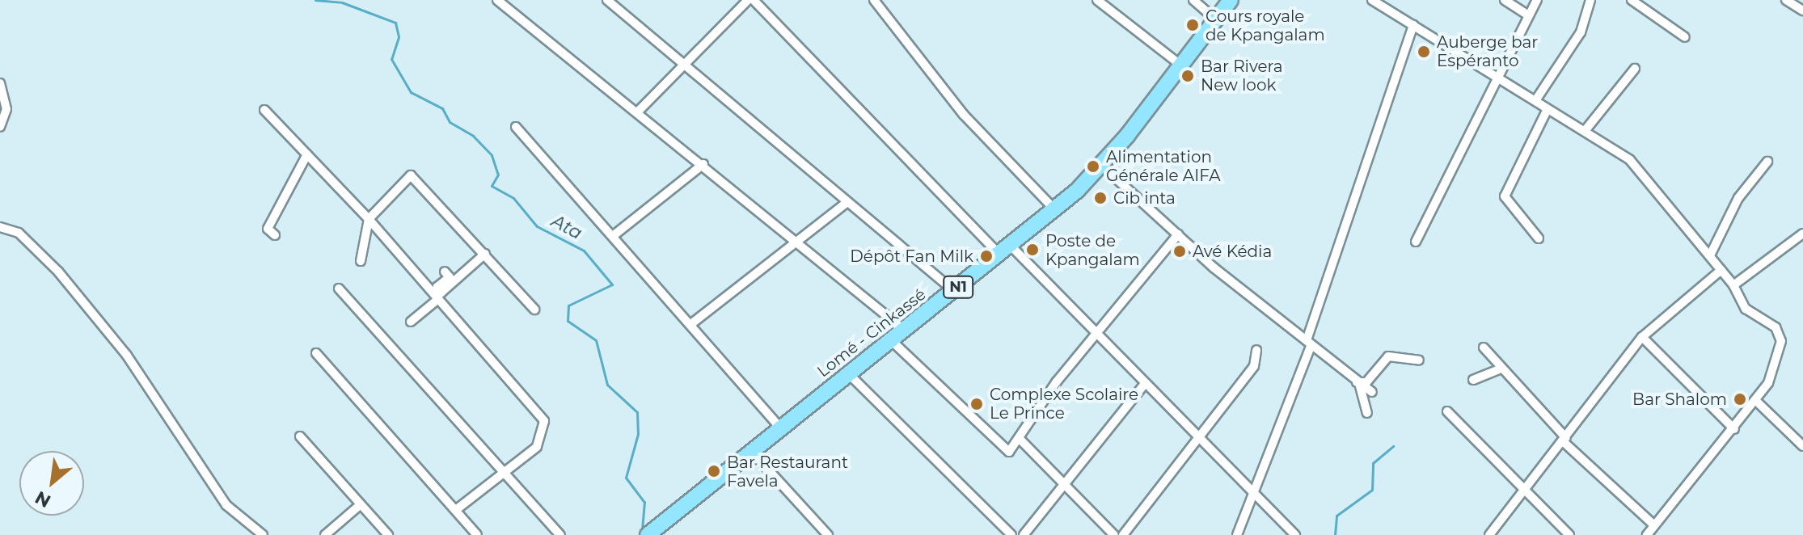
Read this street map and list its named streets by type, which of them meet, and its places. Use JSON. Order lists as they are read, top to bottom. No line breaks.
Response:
{"streets":{"highway":["N1","Lomé - Cinkassé"]},"water":["Ata"],"places":["Cours royale de Kpangalam","Auberge bar Espéranto","Bar Rivera New look","Alimentation Générale AIFA","Cib inta","Poste de Kpangalam","Avé Kédia","Dépôt Fan Milk","Bar Shalom","Complexe Scolaire Le Prince","Bar Restaurant Favela"],"north":"bottom left"}
